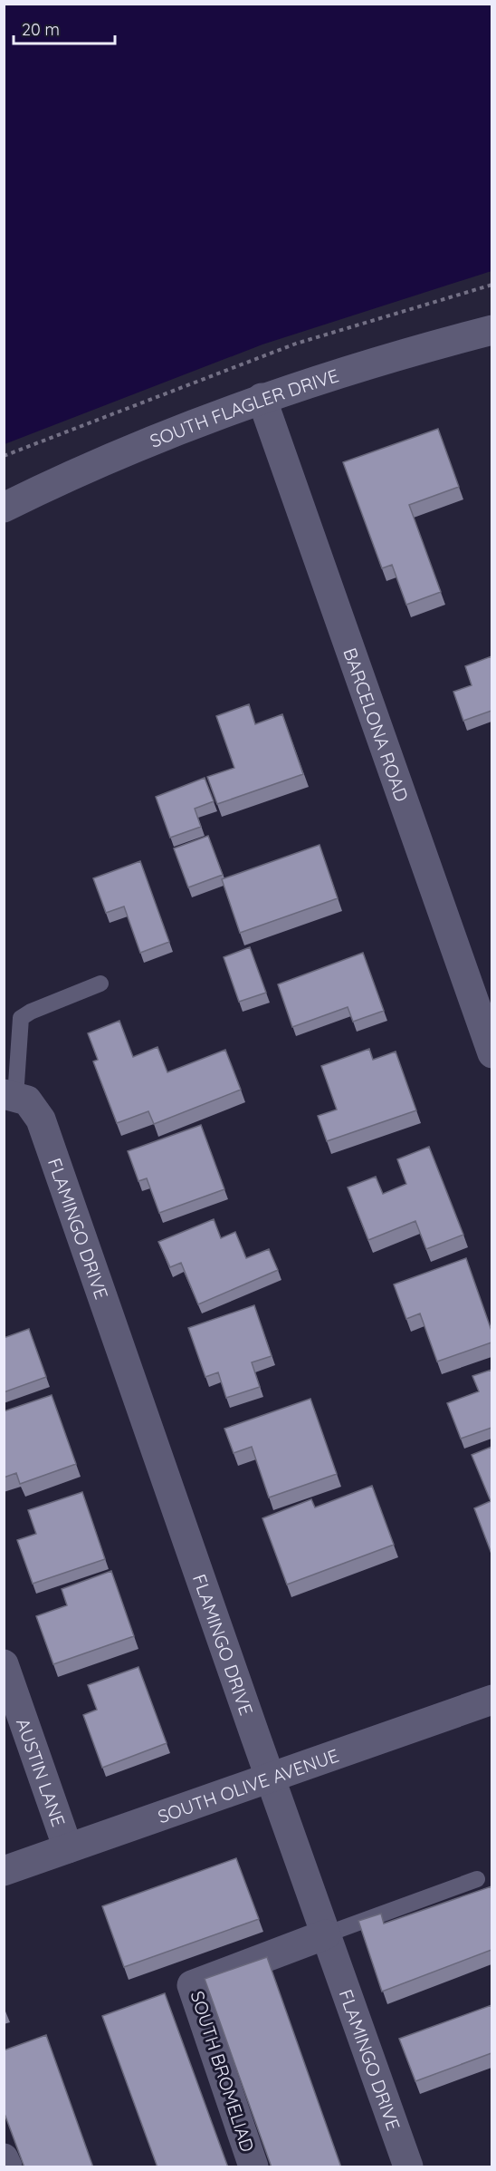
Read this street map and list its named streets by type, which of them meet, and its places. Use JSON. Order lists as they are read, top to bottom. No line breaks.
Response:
{"streets":{"street":["SOUTH FLAGLER DRIVE","BARCELONA ROAD","FLAMINGO DRIVE","AUSTIN LANE","SOUTH OLIVE AVENUE","SOUTH BROMELIAD"]},"crossings":[["SOUTH FLAGLER DRIVE","BARCELONA ROAD"],["FLAMINGO DRIVE","SOUTH OLIVE AVENUE"],["FLAMINGO DRIVE","SOUTH BROMELIAD"],["AUSTIN LANE","SOUTH OLIVE AVENUE"]],"scale_bar":"20 m"}
